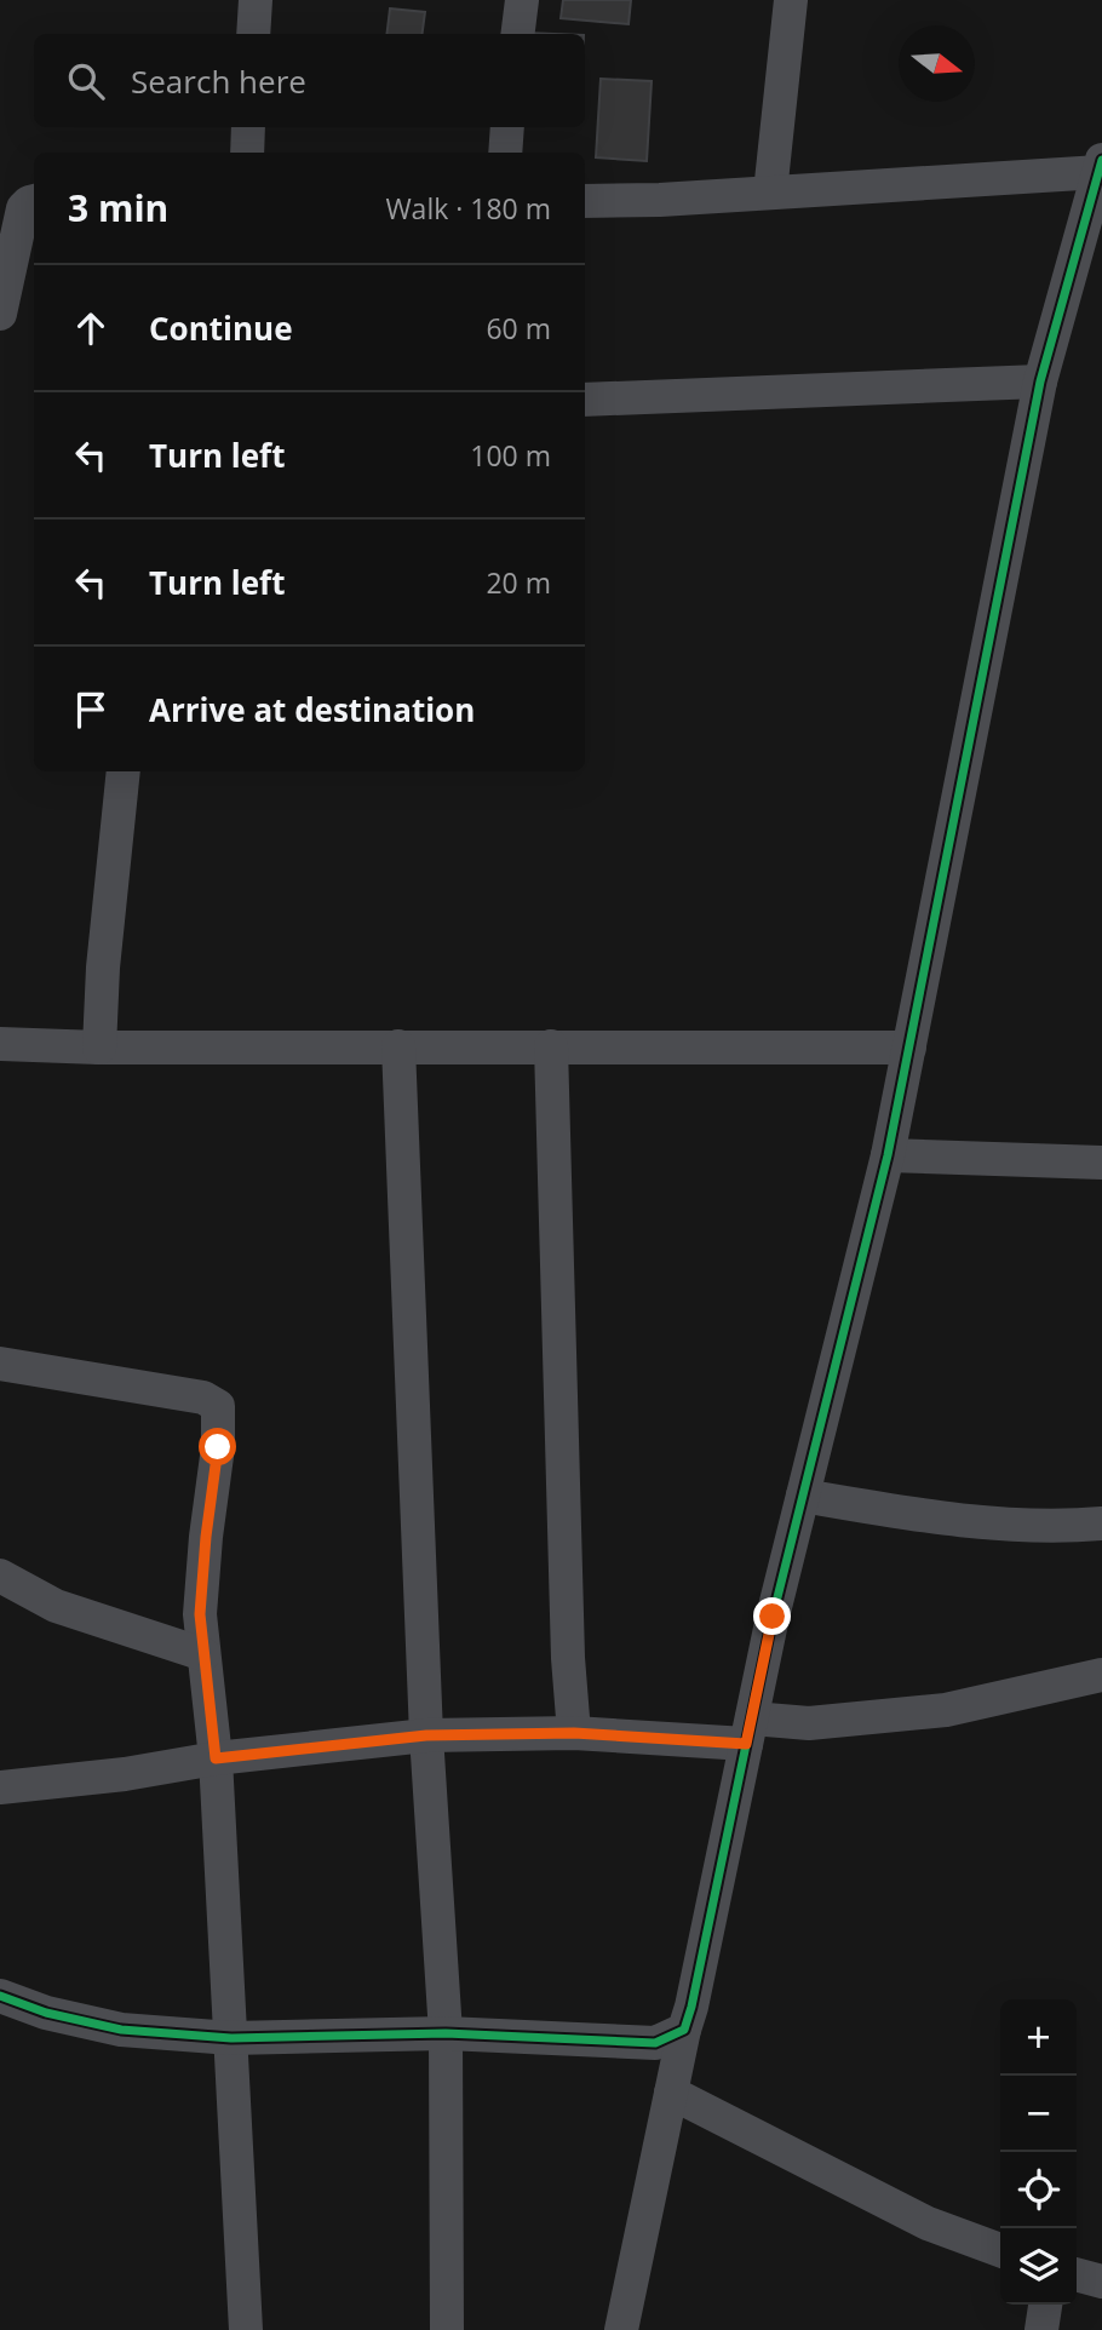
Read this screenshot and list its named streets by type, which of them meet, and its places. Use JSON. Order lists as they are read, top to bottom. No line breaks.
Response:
{"north":"right","page":{"search":"Search here","heading":["3 min","Walk · 180 m"],"list":[["Continue","60 m"],["Turn left","100 m"],["Turn left","20 m"],"Arrive at destination"],"map_buttons":["+","−"]}}
